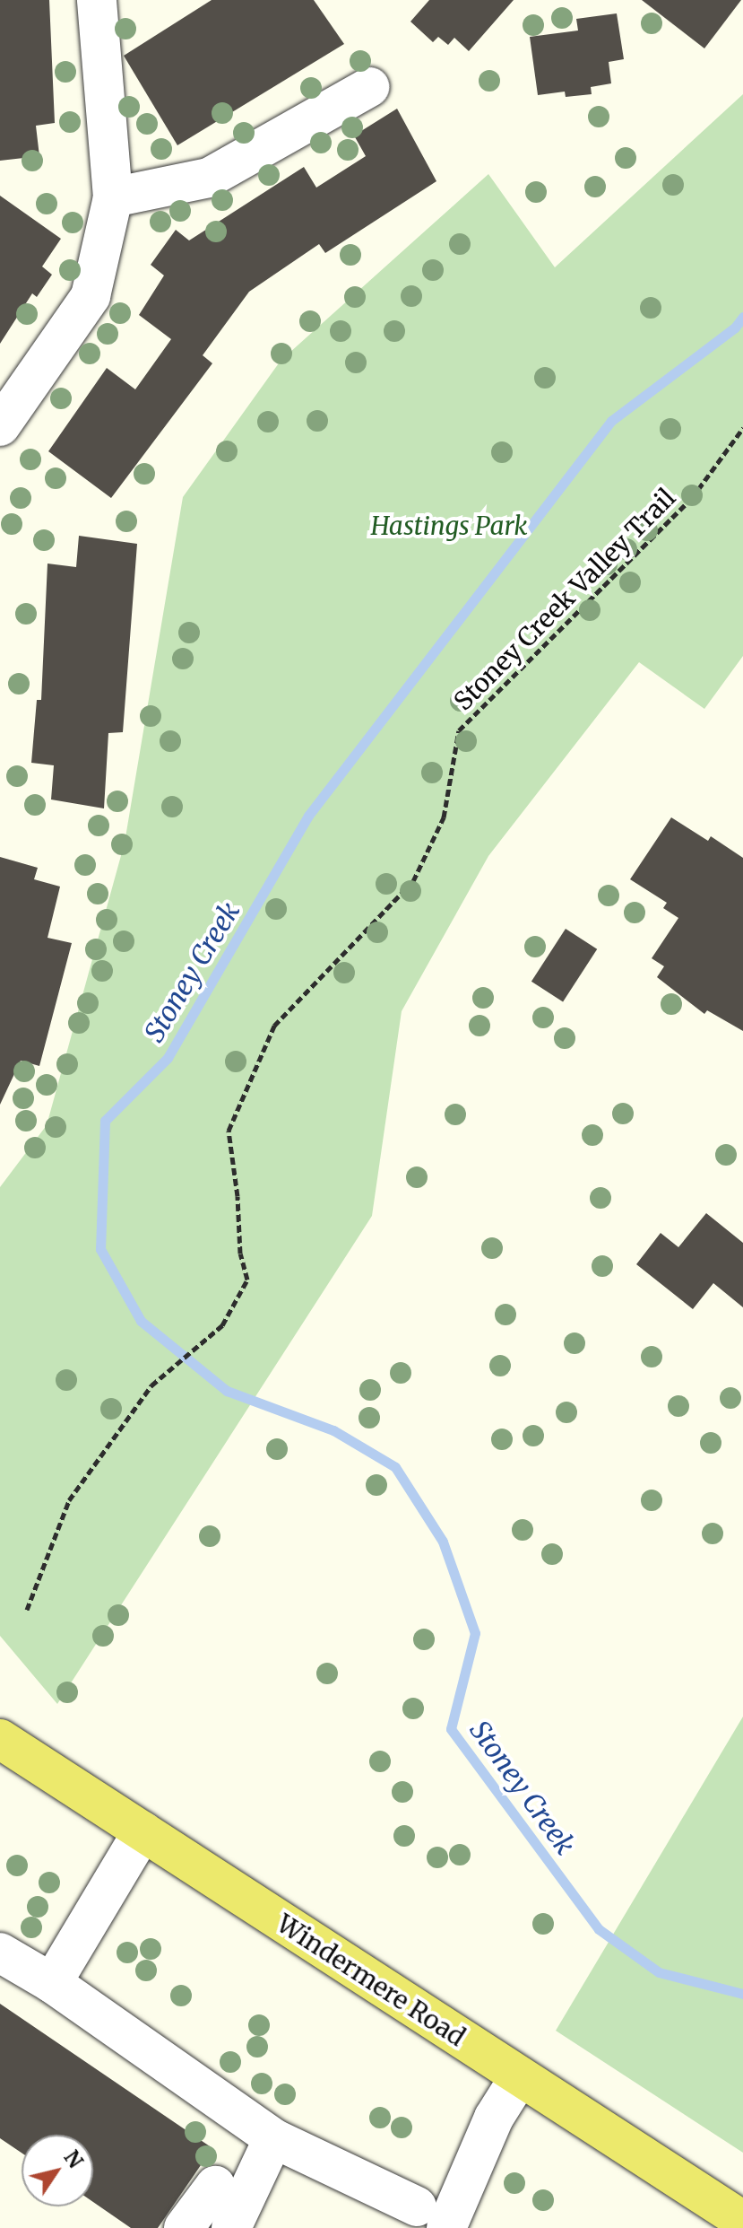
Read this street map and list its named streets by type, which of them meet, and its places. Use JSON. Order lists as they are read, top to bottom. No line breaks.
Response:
{"streets":{"main road":["Windermere Road"],"path":["Stoney Creek Valley Trail"]},"water":["Stoney Creek"],"parks":["Hastings Park"],"north":"top right"}
